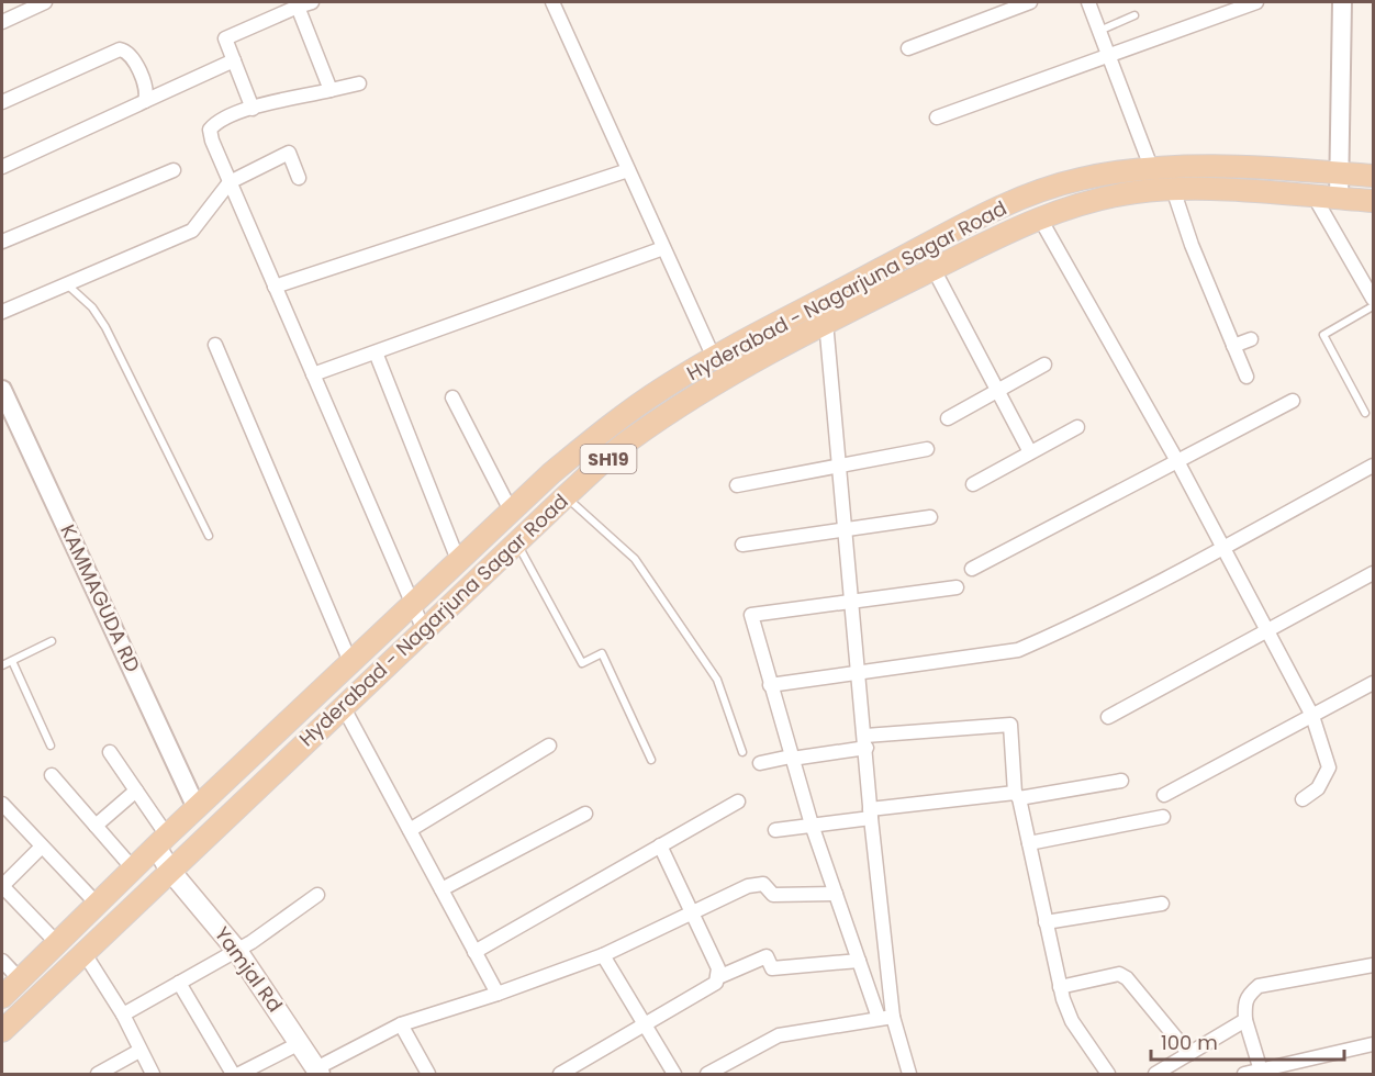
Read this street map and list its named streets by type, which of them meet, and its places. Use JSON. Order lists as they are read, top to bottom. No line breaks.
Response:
{"streets":{"main road":["Hyderabad - Nagarjuna Sagar Road","SH19","Yamjal Rd"],"street":["KAMMAGUDA RD"]},"crossings":[["Hyderabad - Nagarjuna Sagar Road","KAMMAGUDA RD"],["Hyderabad - Nagarjuna Sagar Road","Yamjal Rd"]],"scale_bar":"100 m"}
